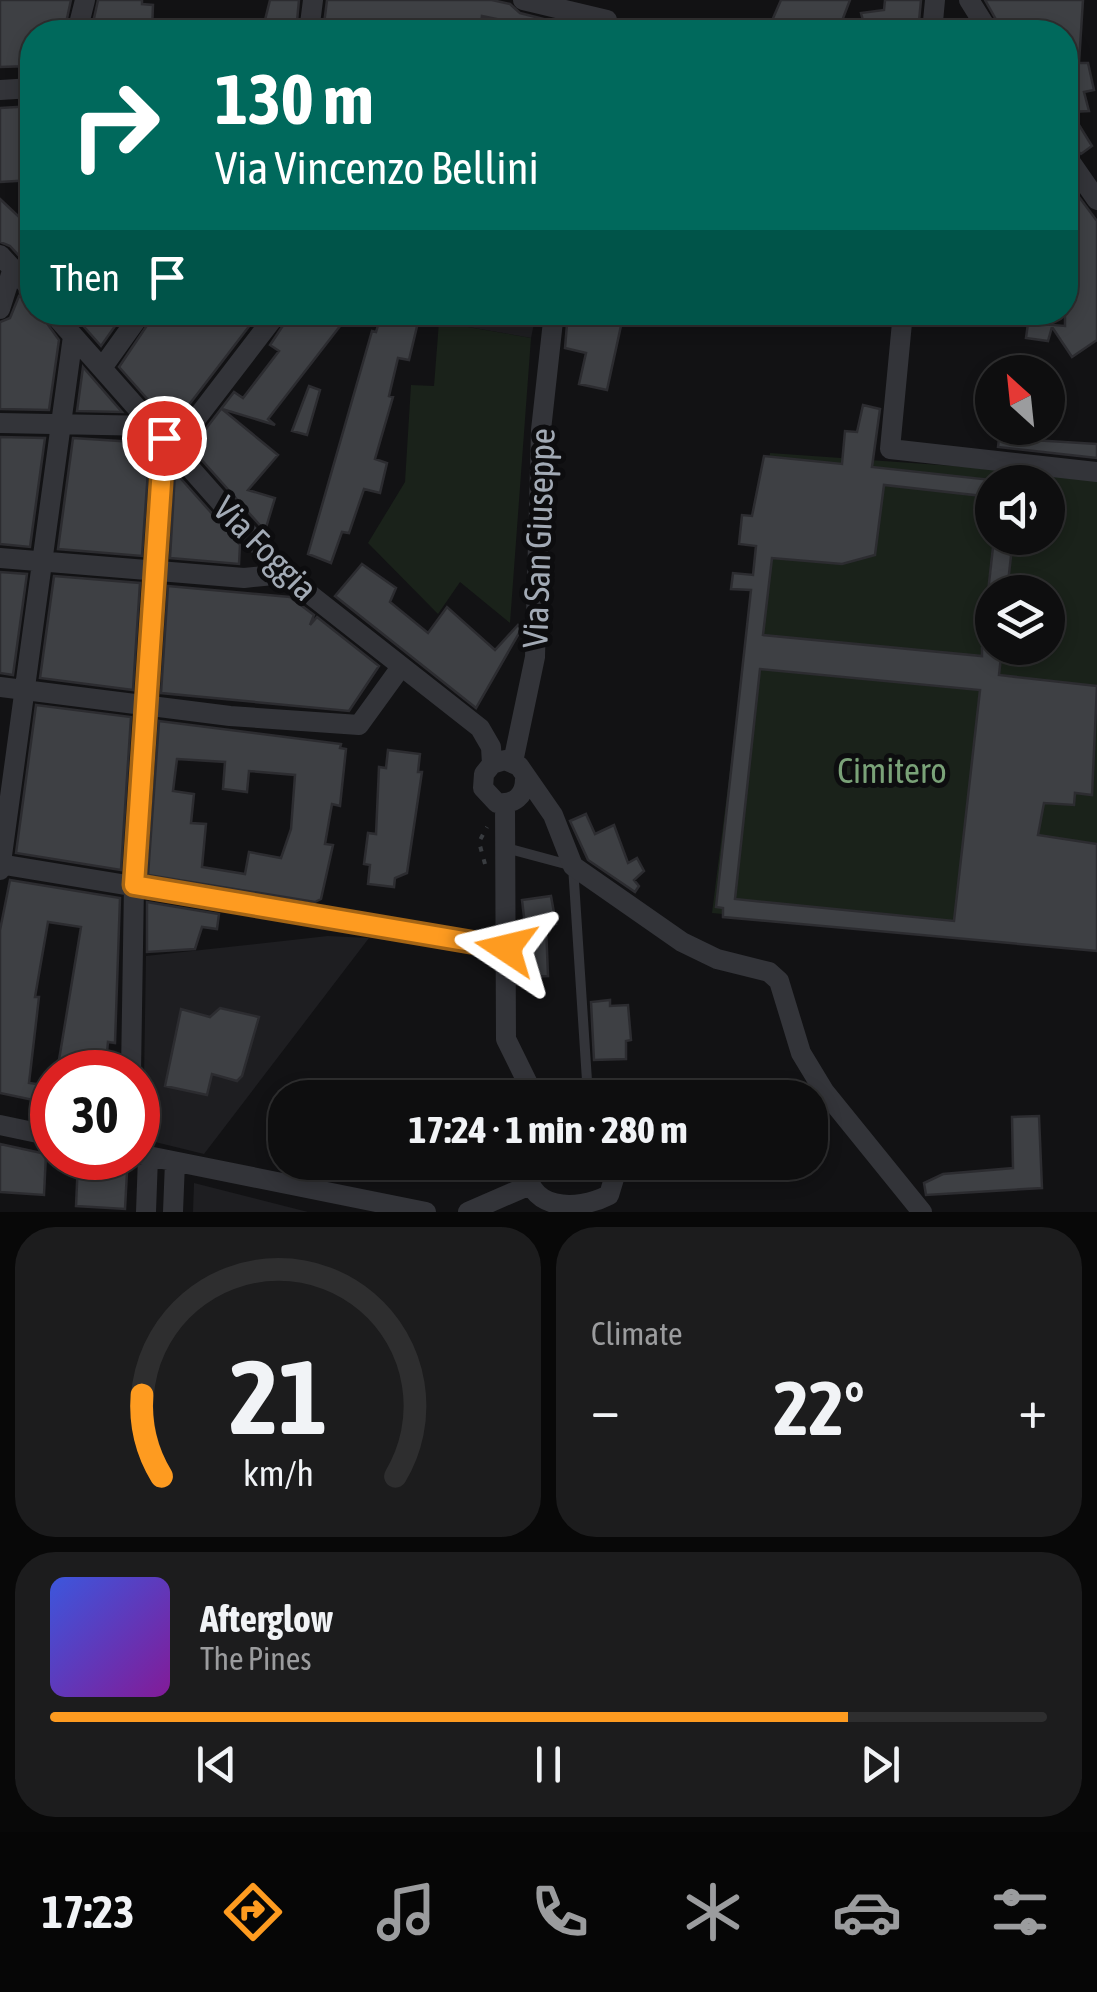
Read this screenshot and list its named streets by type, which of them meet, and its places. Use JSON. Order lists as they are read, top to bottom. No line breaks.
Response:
{"streets":{"street":["Via San Giuseppe","Via Foggia"]},"crossings":[["Via San Giuseppe","Via Foggia"]],"parks":["Cimitero"],"north":"top left","page":{"turn":["130 m","Via Vincenzo Bellini"],"then":"Then","limit":"30","trip":"17:24 · 1 min · 280 m","tile":"Climate","heat":["−","22°","+"],"song":["Afterglow","The Pines"],"tabs":"17:23","gauge":["21","km/h"]}}
